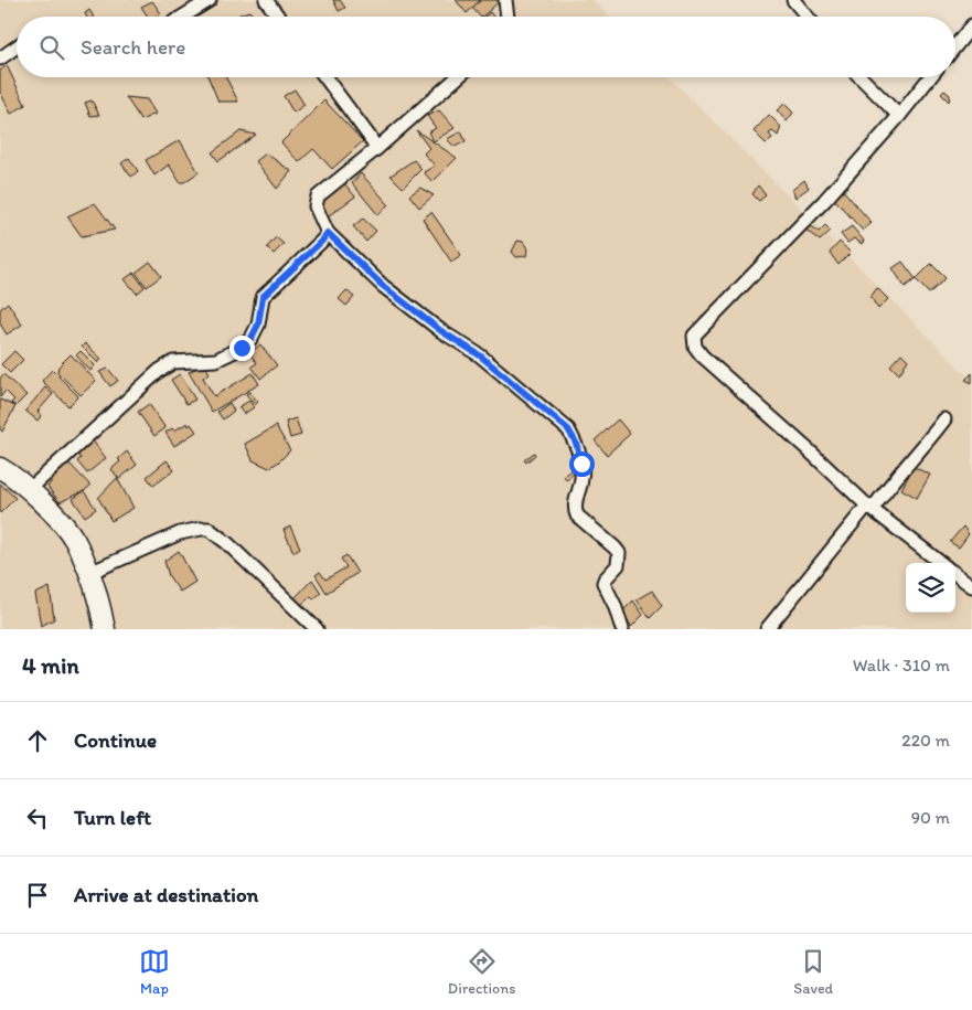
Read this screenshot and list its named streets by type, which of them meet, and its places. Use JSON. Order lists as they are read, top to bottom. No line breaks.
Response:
{"page":{"search":"Search here","heading":["4 min","Walk · 310 m"],"list":[["Continue","220 m"],["Turn left","90 m"],"Arrive at destination"],"nav":["Map","Directions","Saved"]}}
